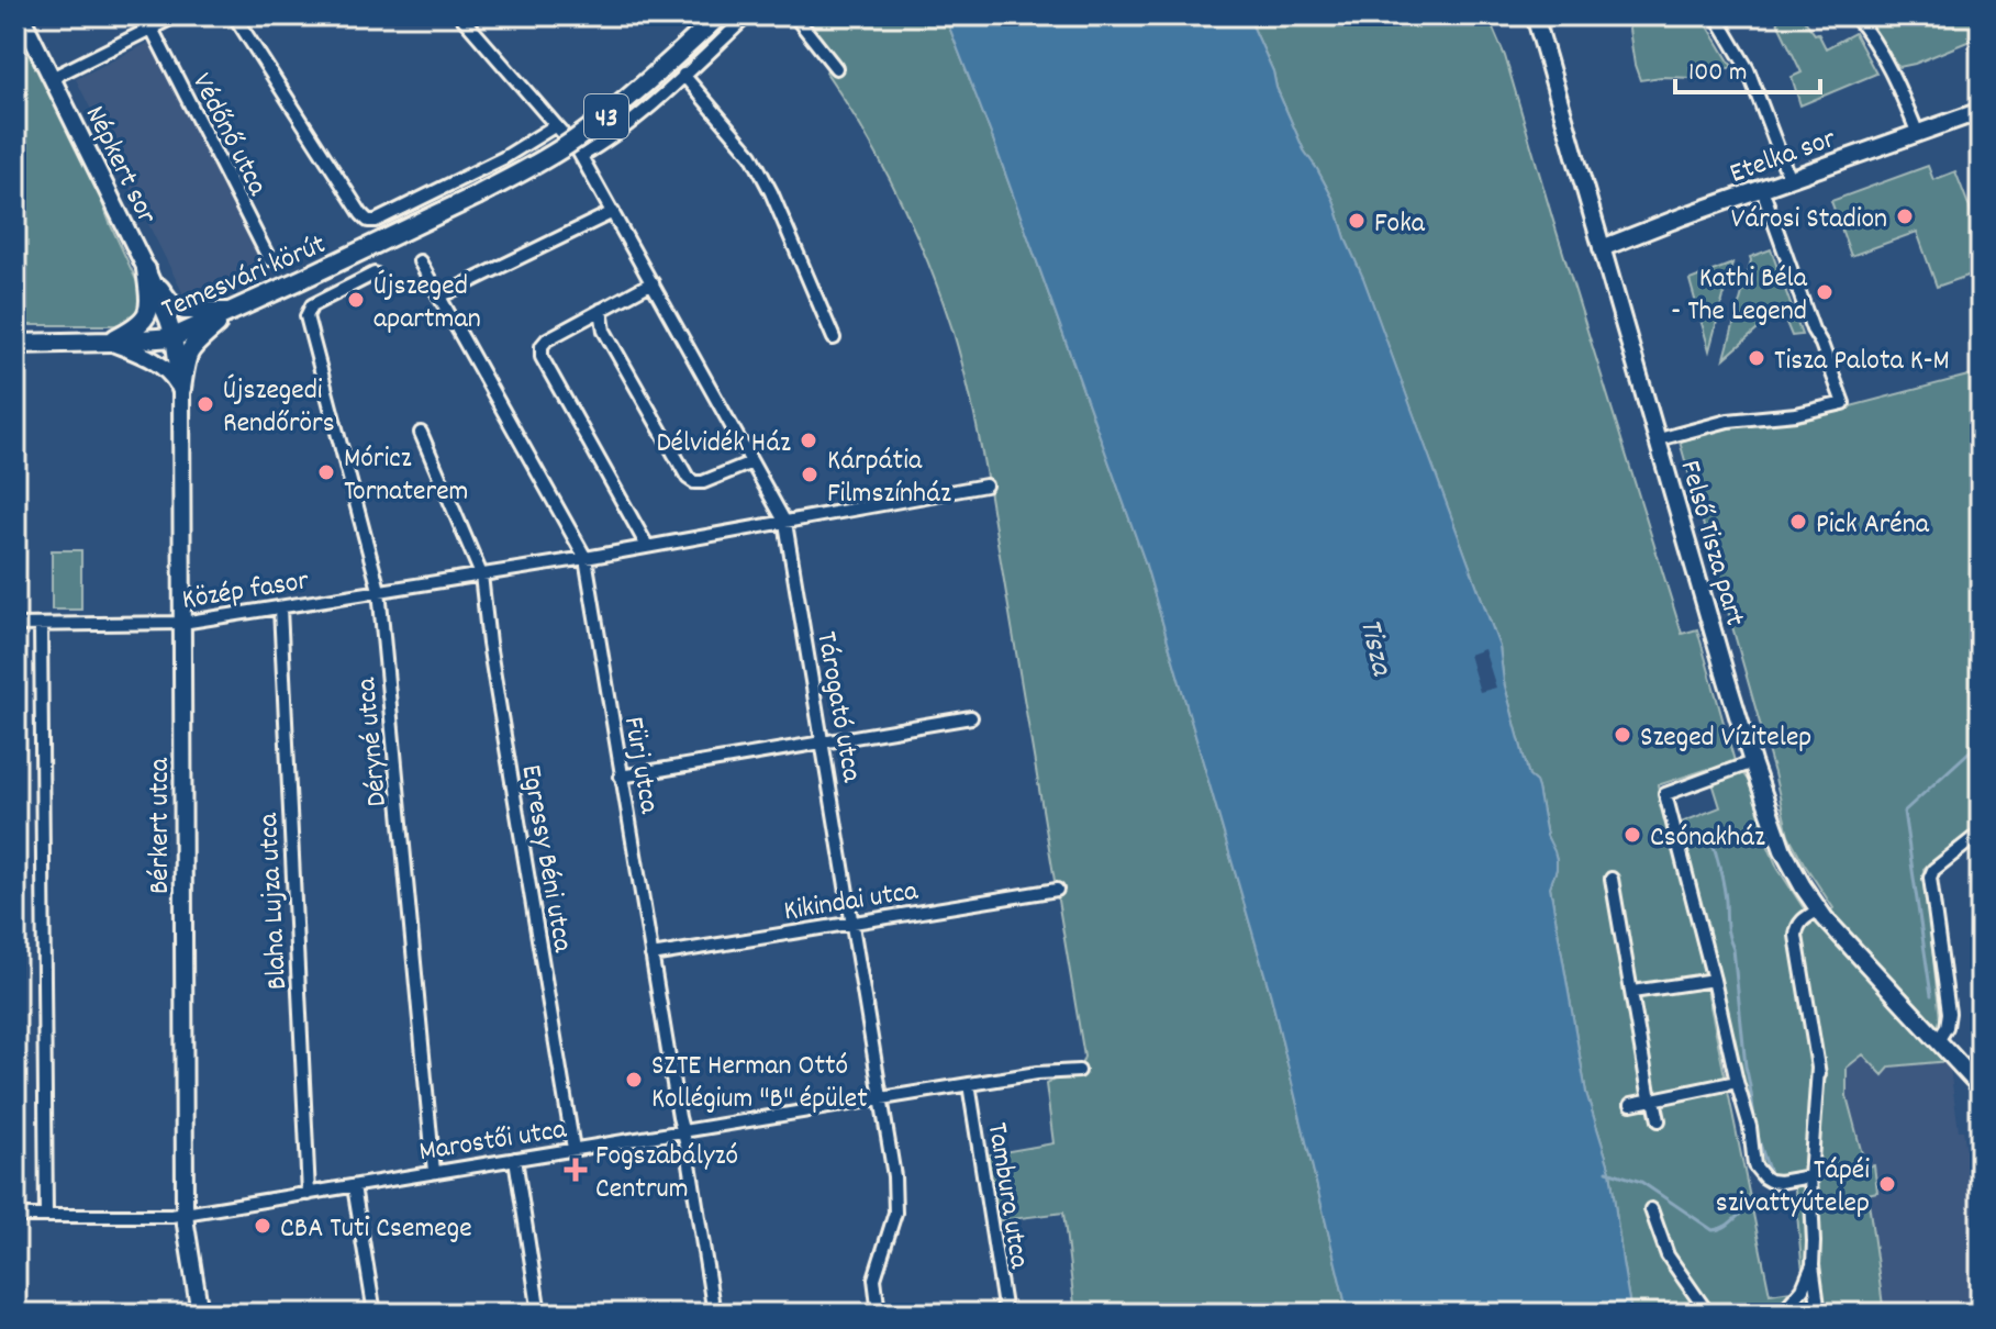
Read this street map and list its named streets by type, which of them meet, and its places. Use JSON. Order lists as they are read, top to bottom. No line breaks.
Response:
{"streets":{"main road":["43","Temesvári körút"],"street":["Védőnő utca","Etelka sor","Népkert sor","Felső Tisza part","Közép fasor","Tárogató utca","Déryné utca","Fürj utca","Bérkert utca","Egressy Béni utca","Kikindai utca","Blaha Lujza utca","Marostői utca","Tambura utca"]},"crossings":[["Etelka sor","Felső Tisza part"],["Népkert sor","Temesvári körút"],["Népkert sor","Bérkert utca"],["Temesvári körút","Déryné utca"],["Temesvári körút","Bérkert utca"],["Közép fasor","Tárogató utca"],["Közép fasor","Déryné utca"],["Közép fasor","Fürj utca"],["Közép fasor","Bérkert utca"],["Közép fasor","Egressy Béni utca"],["Közép fasor","Blaha Lujza utca"],["Tárogató utca","Kikindai utca"],["Tárogató utca","Marostői utca"],["Déryné utca","Marostői utca"],["Fürj utca","Kikindai utca"],["Fürj utca","Marostői utca"],["Bérkert utca","Marostői utca"],["Egressy Béni utca","Marostői utca"],["Blaha Lujza utca","Marostői utca"],["Marostői utca","Tambura utca"]],"water":["Tisza"],"places":{"other":["Városi Stadion","Foka","Kathi Béla - The Legend","Újszeged apartman","Tisza Palota K-M","Újszegedi Rendőrörs","Délvidék Ház","Móricz Tornaterem","Kárpátia Filmszínház","Pick Aréna","Szeged Vízitelep","Csónakház","SZTE Herman Ottó Kollégium \"B\" épület","Tápéi szivattyútelep","CBA Tuti Csemege"],"health":["Fogszabályzó Centrum"]},"scale_bar":"100 m"}
